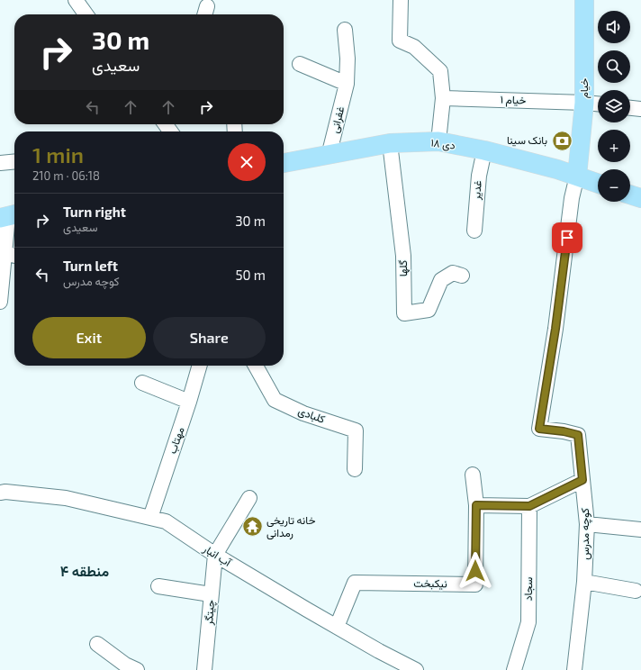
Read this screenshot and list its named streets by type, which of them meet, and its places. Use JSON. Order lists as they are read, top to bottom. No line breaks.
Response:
{"streets":{"main road":["خیام","۱۸ دی"],"street":["خیام ۱","غفرانی","غدیر","گلها","کلبادی","مهتاب","کوچه مدرس","آب انبار","نیکبخت","سجاد","چیتگر"]},"crossings":[["خیام","خیام ۱"],["خیام","۱۸ دی"],["خیام","کوچه مدرس"],["غفرانی","۱۸ دی"],["۱۸ دی","غدیر"],["۱۸ دی","گلها"],["۱۸ دی","کوچه مدرس"],["مهتاب","آب انبار"],["آب انبار","نیکبخت"],["آب انبار","چیتگر"]],"districts":["منطقه ۴"],"places":{"bank":["بانک سینا"],"temple":["خانه تاریخی رمدانی"]},"page":{"map_buttons":["+","−"],"turn":["30 m","سعیدی"],"heading":["1 min","210 m · 06:18"],"list":[{"name":"Turn right","note":"سعیدی","value":"30 m"},{"name":"Turn left","note":"کوچه مدرس","value":"50 m"}],"buttons":["Exit","Share"]}}
